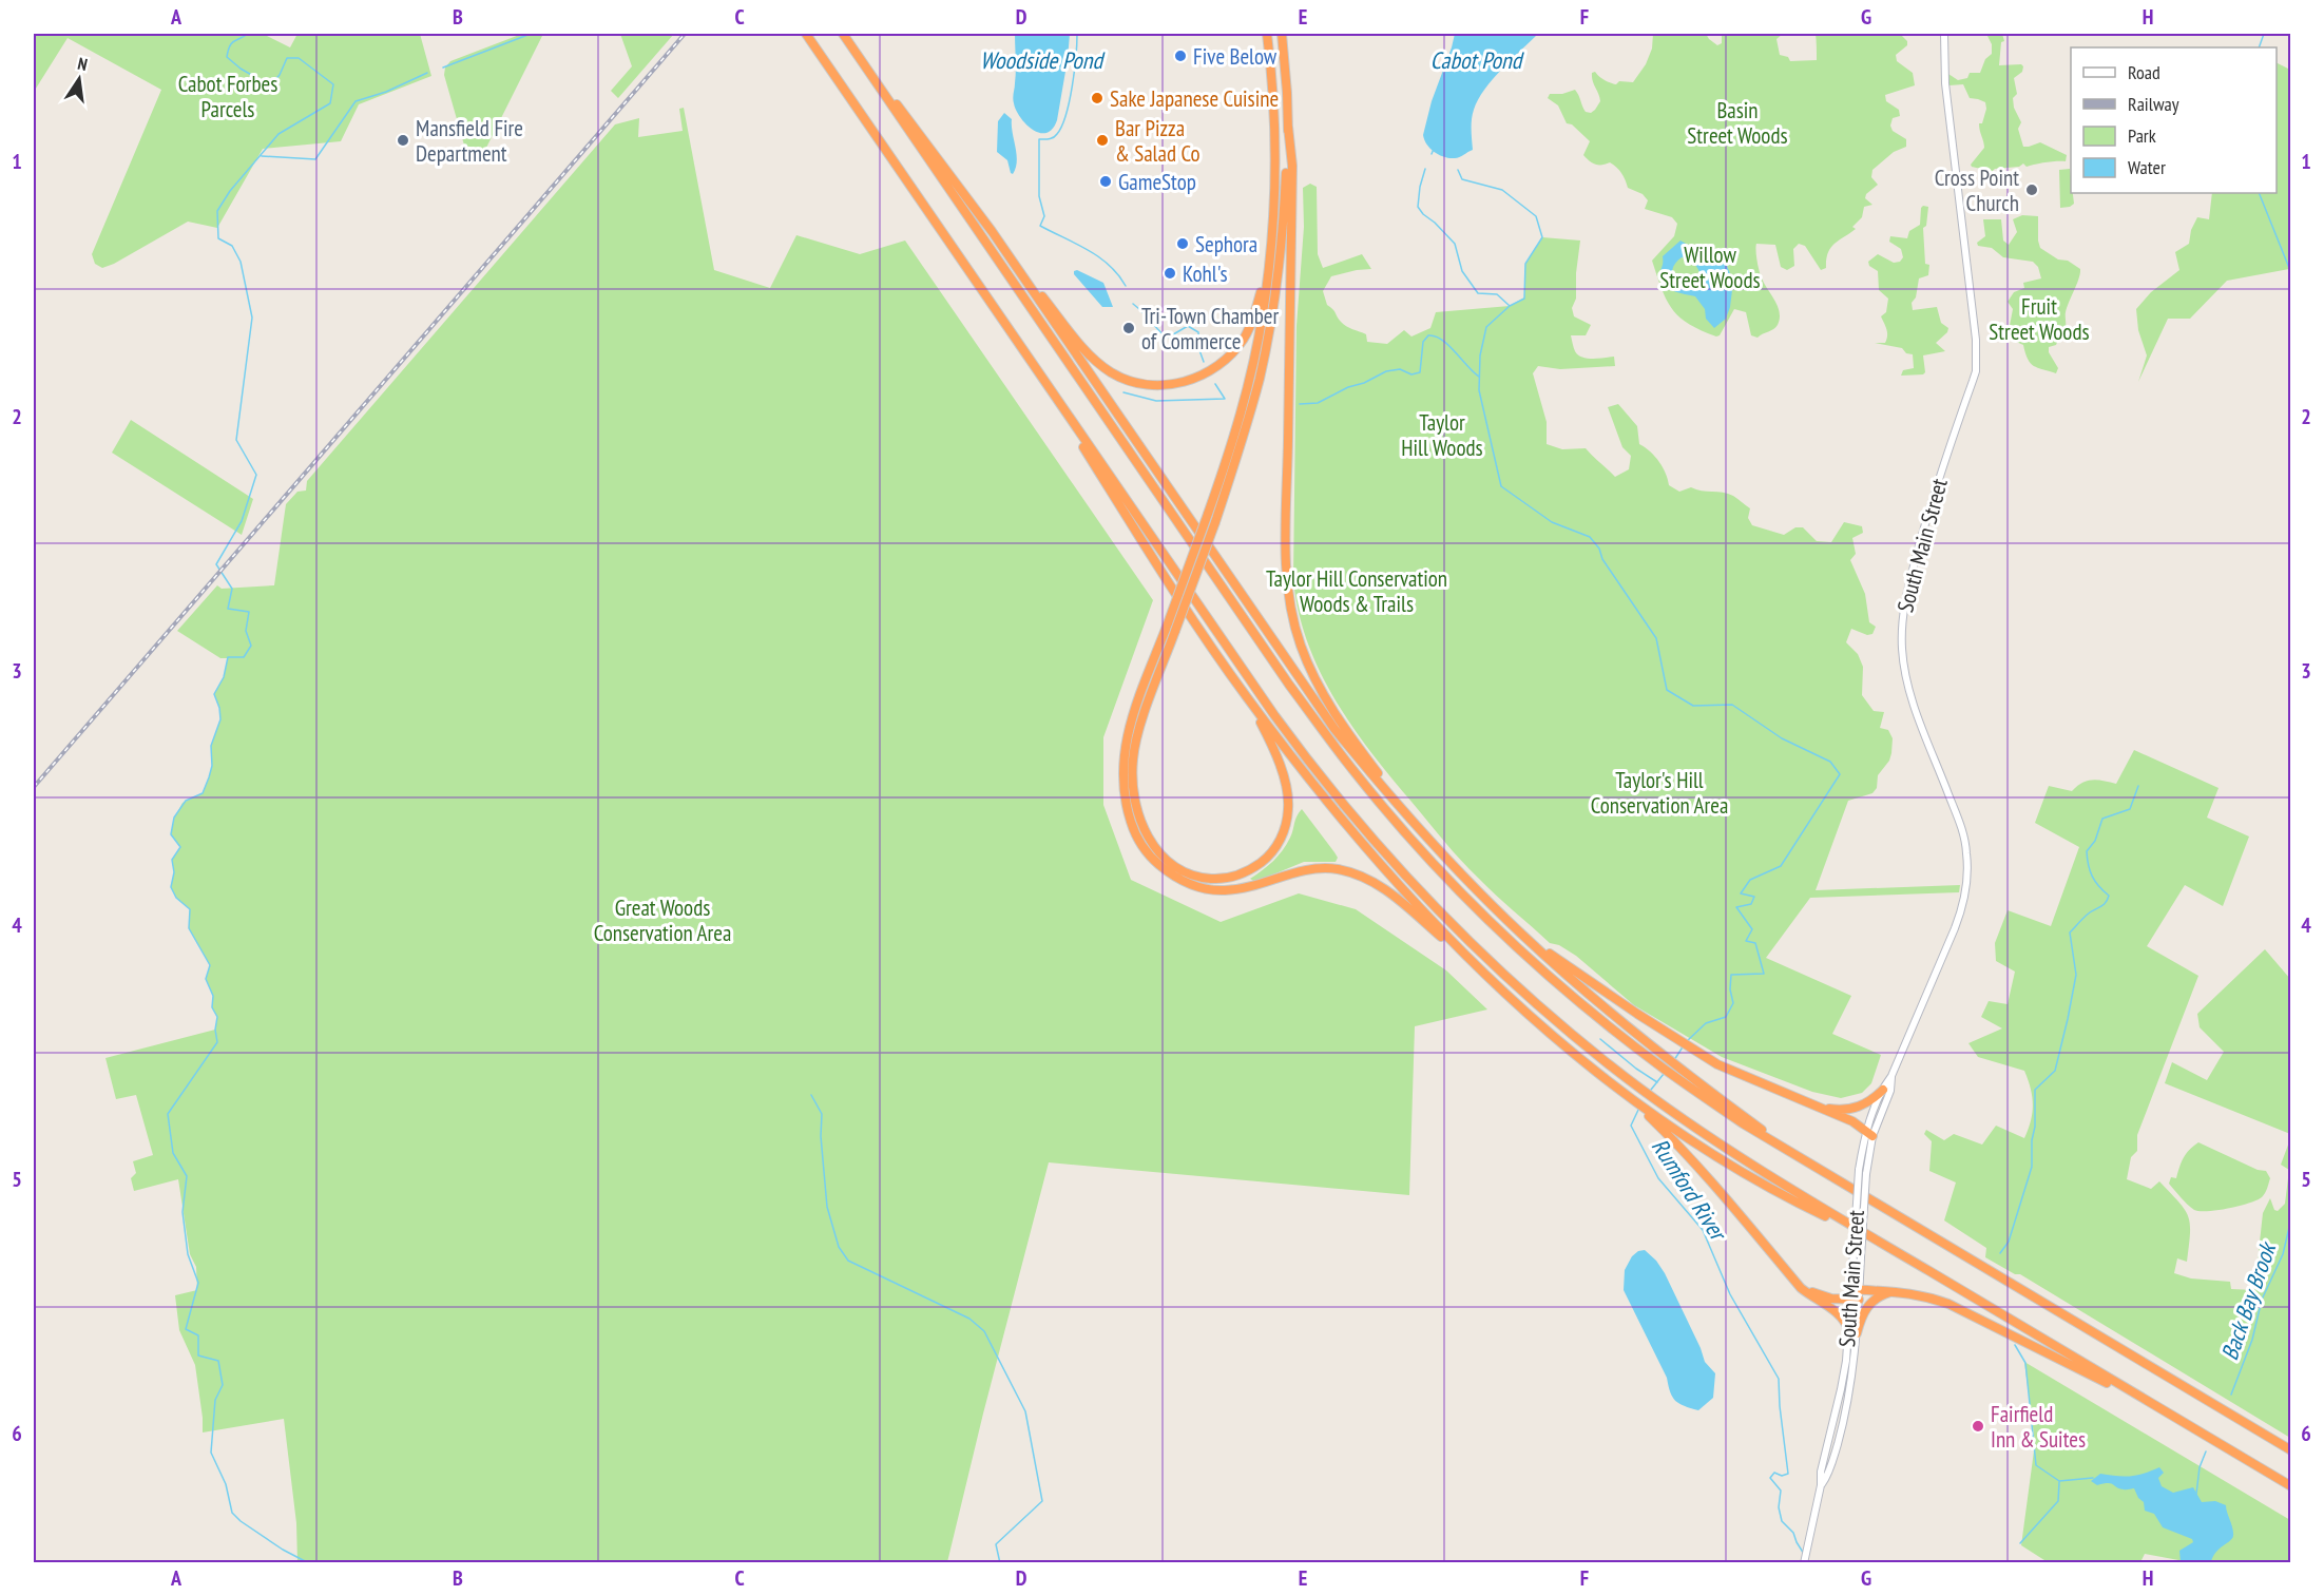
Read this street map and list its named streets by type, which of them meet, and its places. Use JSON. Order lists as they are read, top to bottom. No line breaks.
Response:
{"streets":{"main road":["South Main Street"]},"water":["Woodside Pond","Cabot Pond","Rumford River","Back Bay Brook"],"parks":["Cabot Forbes Parcels","Basin Street Woods","Willow Street Woods","Fruit Street Woods","Taylor Hill Woods","Taylor Hill Conservation Woods & Trails","Taylor's Hill Conservation Area","Great Woods Conservation Area"],"places":["Five Below","Sake Japanese Cuisine","Mansfield Fire Department","Bar Pizza & Salad Co","GameStop","Cross Point Church","Sephora","Kohl's","Tri-Town Chamber of Commerce","Fairfield Inn & Suites"],"legend":["Road","Railway","Park","Water"],"north":"top","grid":{"columns":["A","B","C","D","E","F","G","H"],"rows":["1","2","3","4","5","6"]}}
